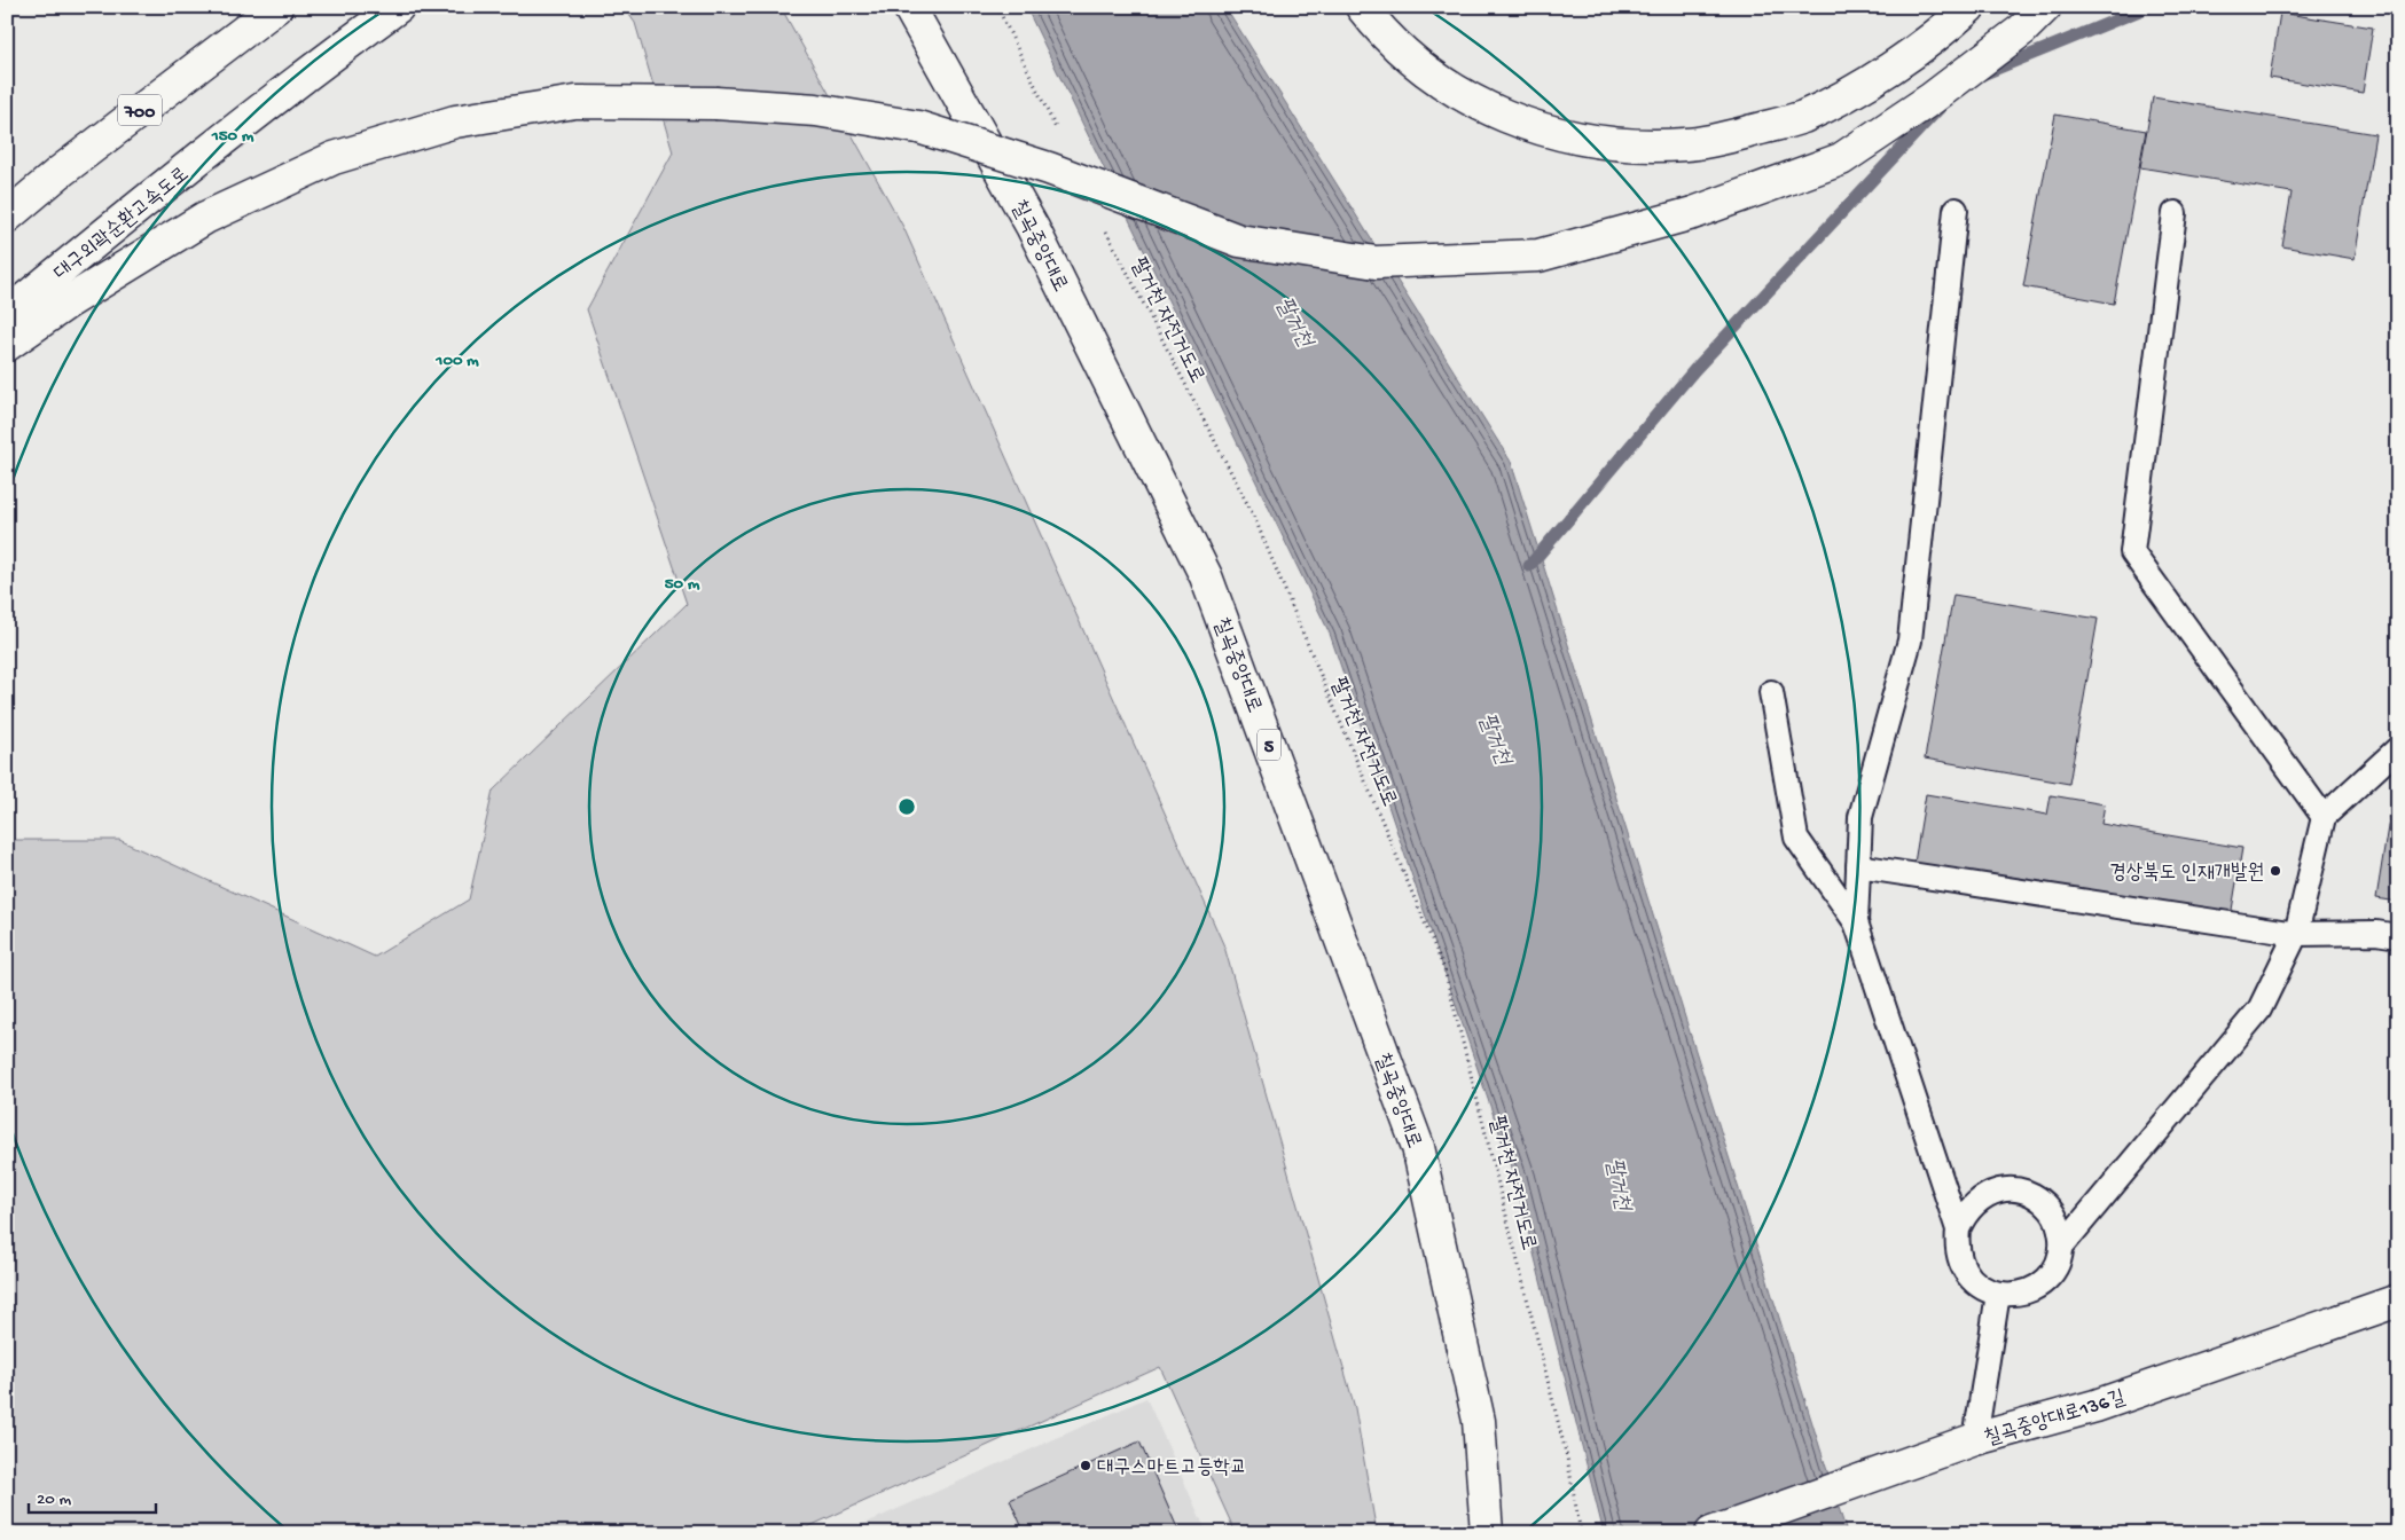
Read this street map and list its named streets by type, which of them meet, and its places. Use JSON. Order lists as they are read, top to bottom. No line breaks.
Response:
{"streets":{"main road":["700","대구외곽순환고속도로","칠곡중앙대로","5","칠곡중앙대로136길"],"path":["팔거천 자전거도로"]},"water":["팔거천"],"places":["경상북도 인재개발원","대구스마트고등학교"],"scale_bar":"20 m","rings":["150 m","100 m","50 m"]}
